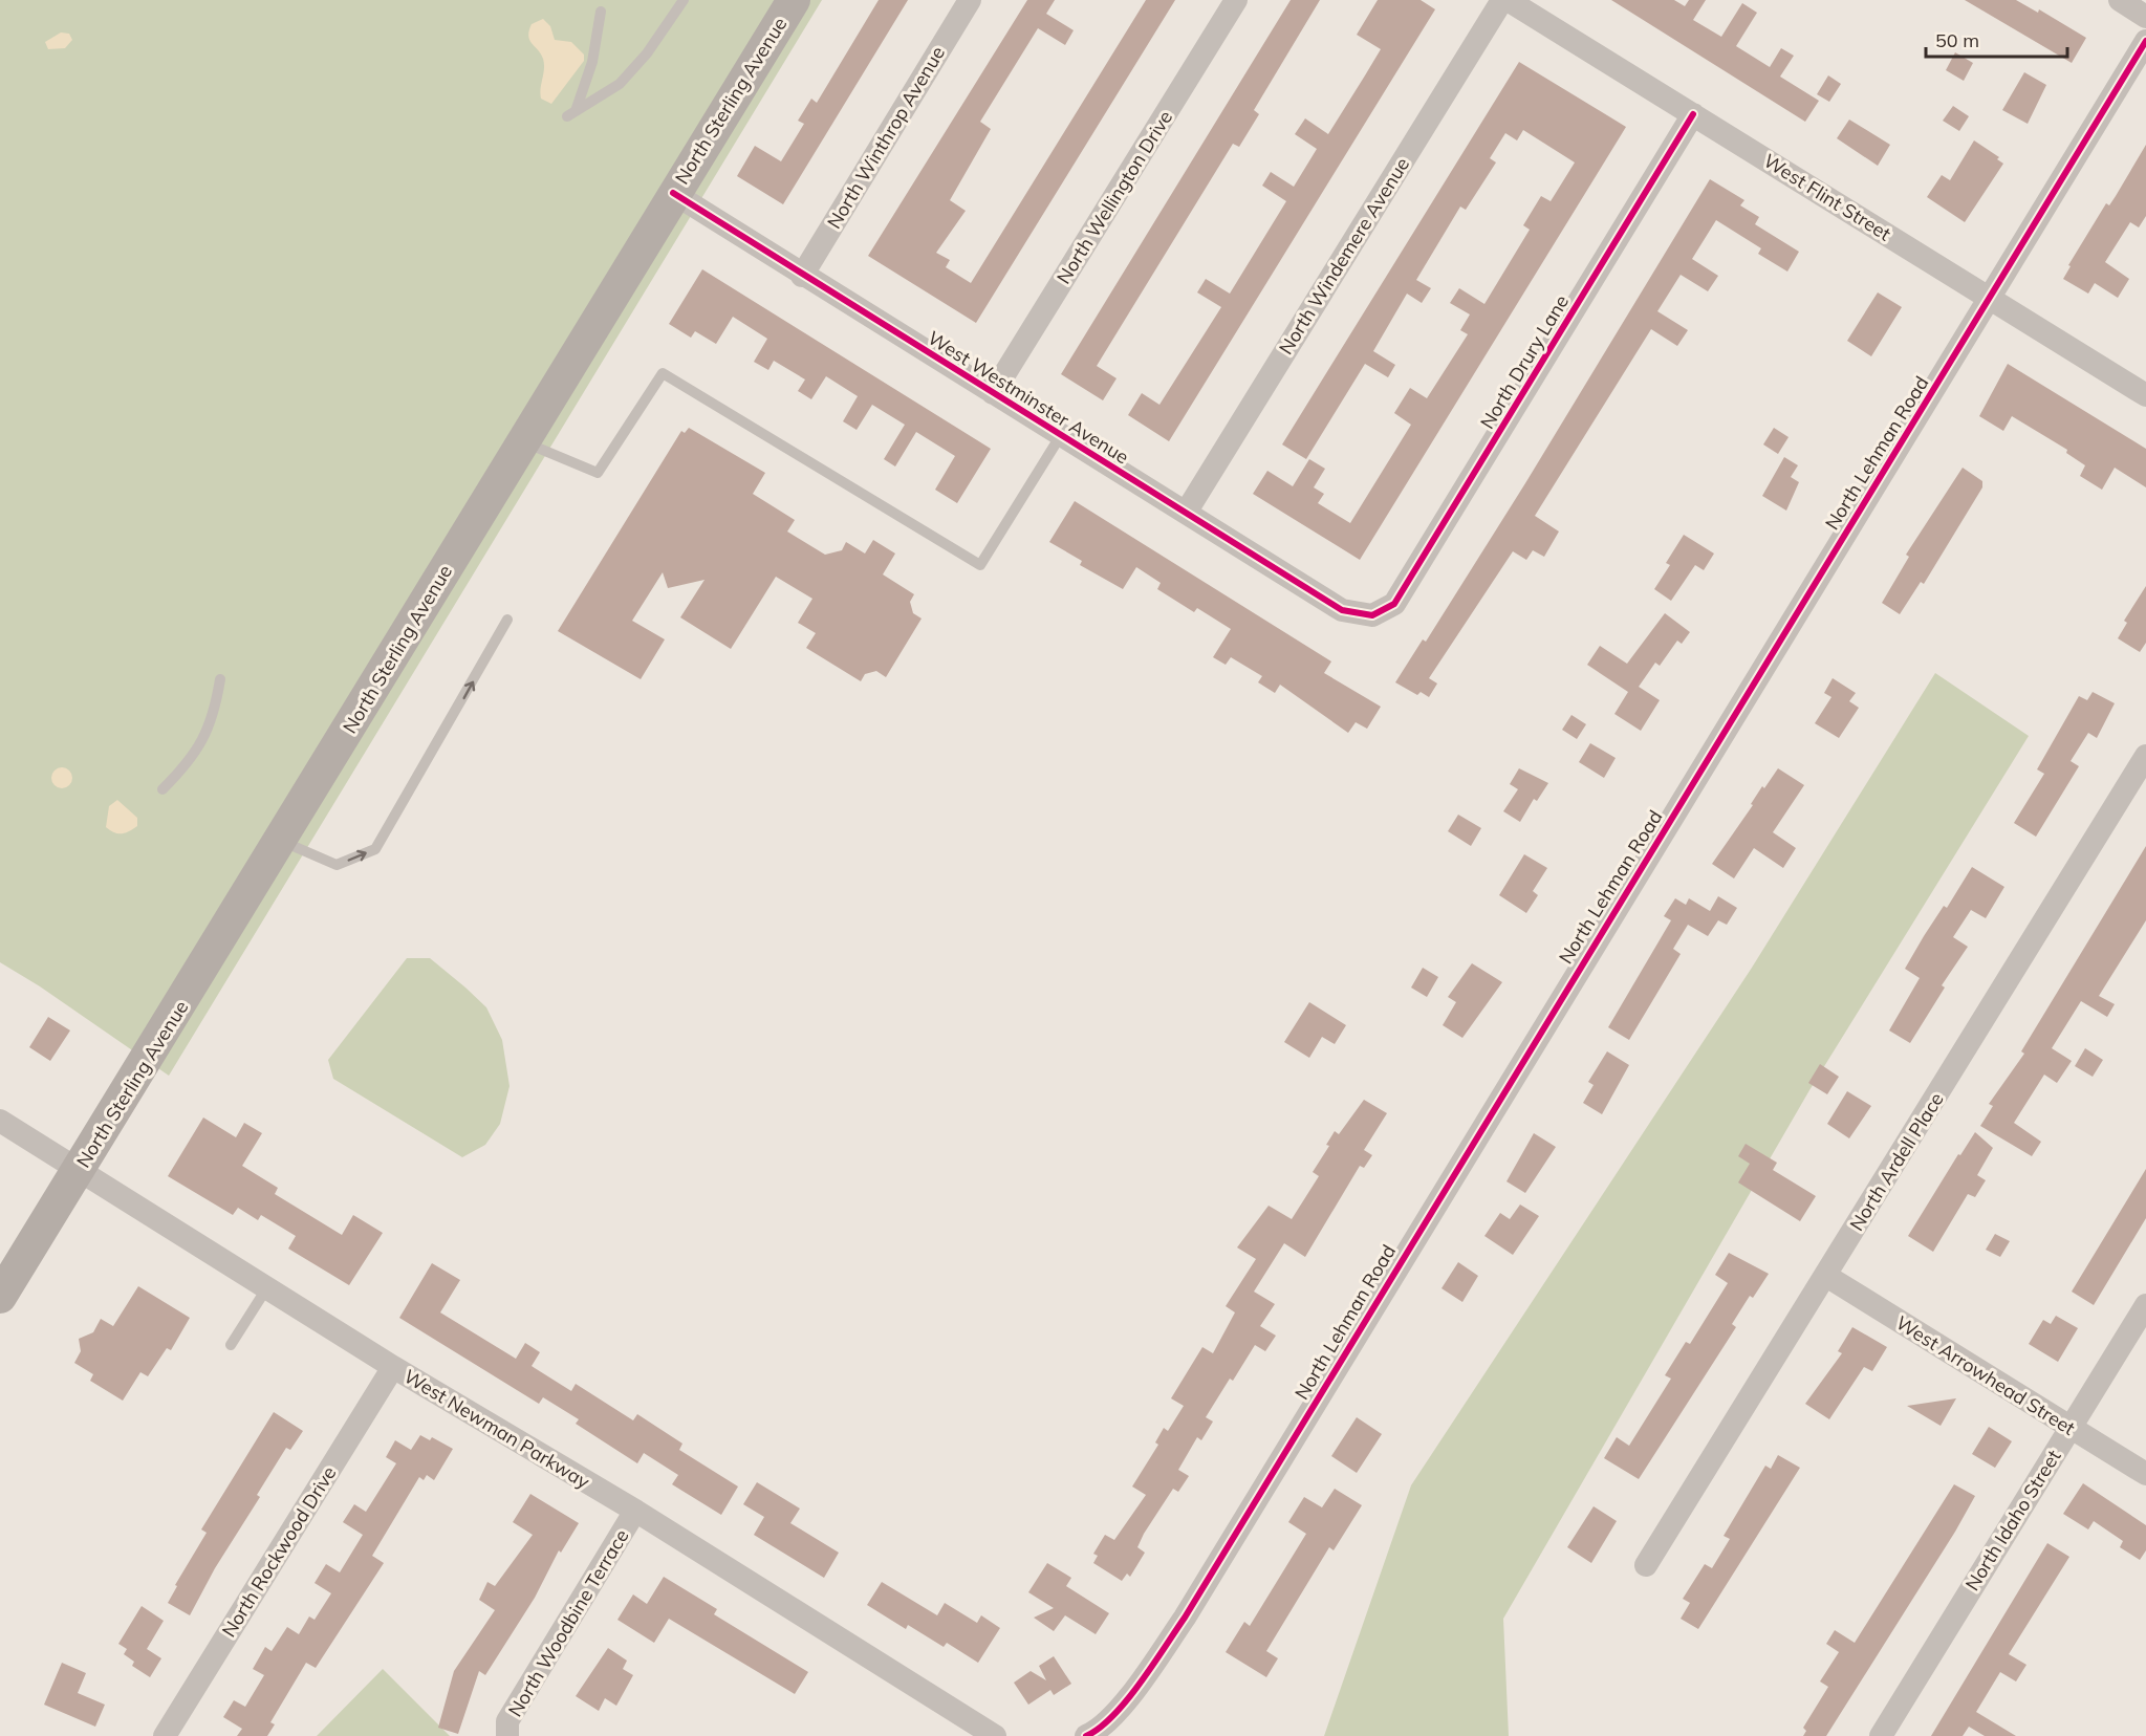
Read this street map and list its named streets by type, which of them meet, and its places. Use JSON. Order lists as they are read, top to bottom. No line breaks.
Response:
{"streets":{"main road":["North Sterling Avenue"],"street":["North Winthrop Avenue","North Wellington Drive","West Flint Street","North Windemere Avenue","North Drury Lane","West Westminster Avenue","North Lehman Road","North Ardell Place","West Arrowhead Street","West Newman Parkway","North Idaho Street","North Rockwood Drive","North Woodbine Terrace"]},"crossings":[["North Sterling Avenue","West Westminster Avenue"],["North Sterling Avenue","West Newman Parkway"],["North Winthrop Avenue","West Westminster Avenue"],["North Wellington Drive","West Westminster Avenue"],["West Flint Street","North Drury Lane"],["West Flint Street","North Lehman Road"],["North Windemere Avenue","West Westminster Avenue"],["North Drury Lane","West Westminster Avenue"],["North Ardell Place","West Arrowhead Street"],["West Arrowhead Street","North Idaho Street"],["West Newman Parkway","North Rockwood Drive"],["West Newman Parkway","North Woodbine Terrace"]],"scale_bar":"50 m"}
